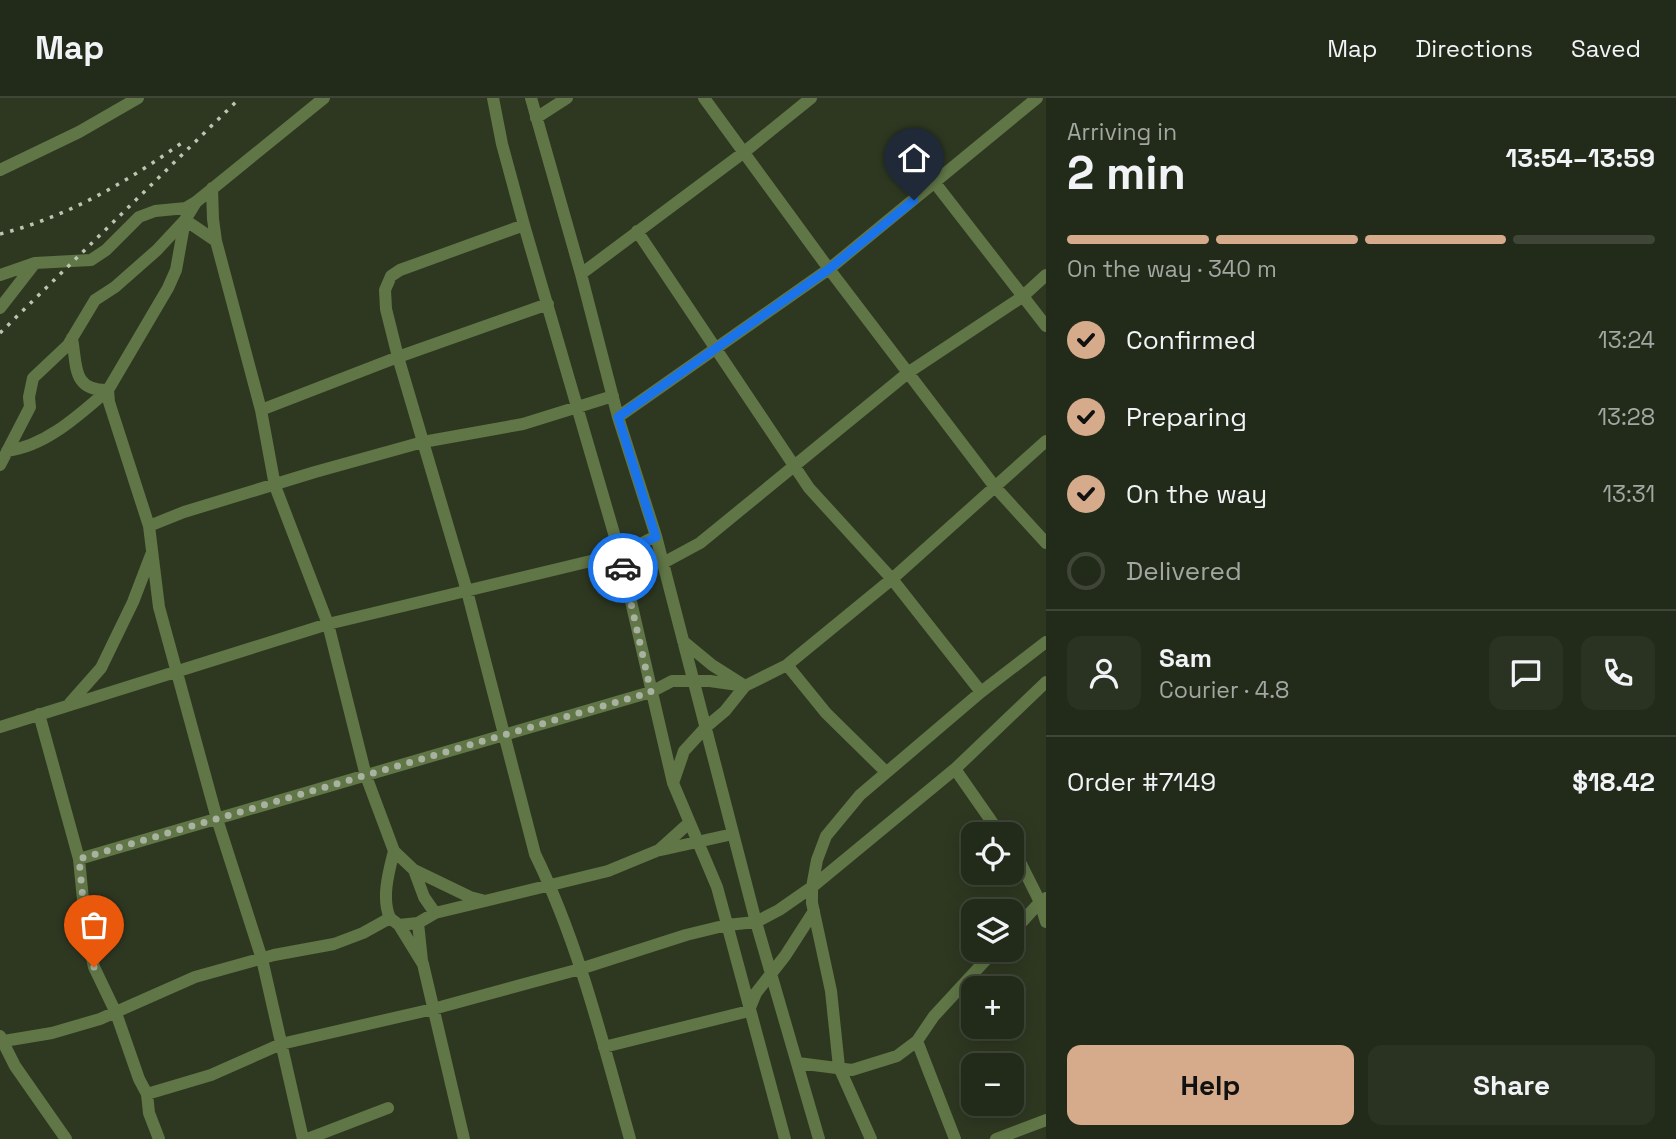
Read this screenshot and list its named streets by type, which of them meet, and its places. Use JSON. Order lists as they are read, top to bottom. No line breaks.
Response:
{"page":{"header":"Map","nav":["Map","Directions","Saved"],"heading":["2 min","Arriving in","13:54–13:59"],"panel":["Sam","Courier · 4.8","Order #7149","$18.42"],"bar":"On the way · 340 m","list":[["Confirmed","13:24"],["Preparing","13:28"],["On the way","13:31"],"Delivered"],"map_buttons":["+","−"],"buttons":["Help","Share"]}}
